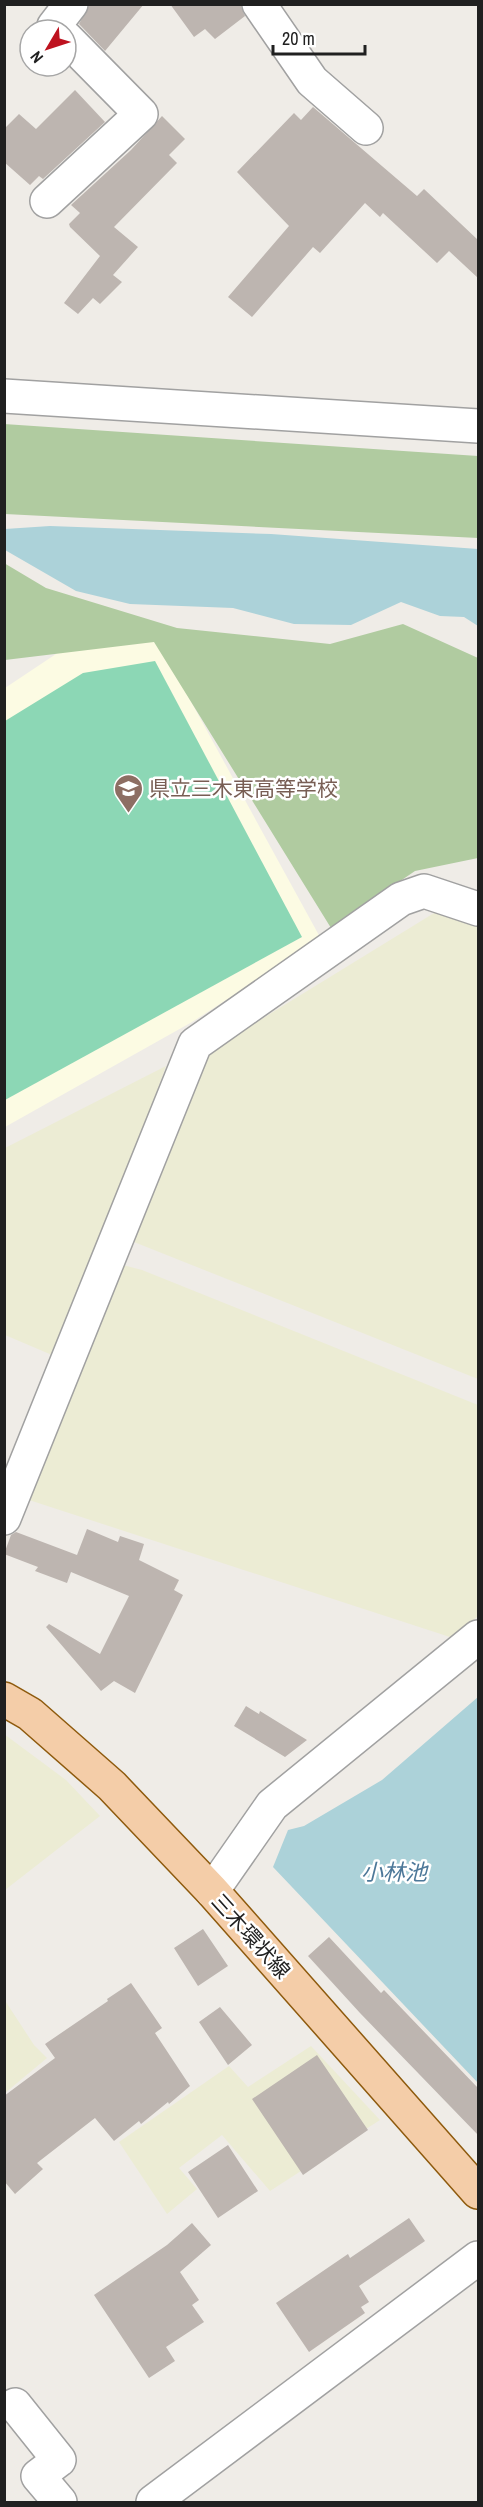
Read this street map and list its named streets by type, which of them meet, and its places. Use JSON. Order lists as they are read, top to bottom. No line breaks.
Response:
{"streets":{"main road":["三木環状線"]},"water":["小林池"],"places":{"school or university":["県立三木東高等学校"]},"scale_bar":"20 m","north":"bottom left"}
